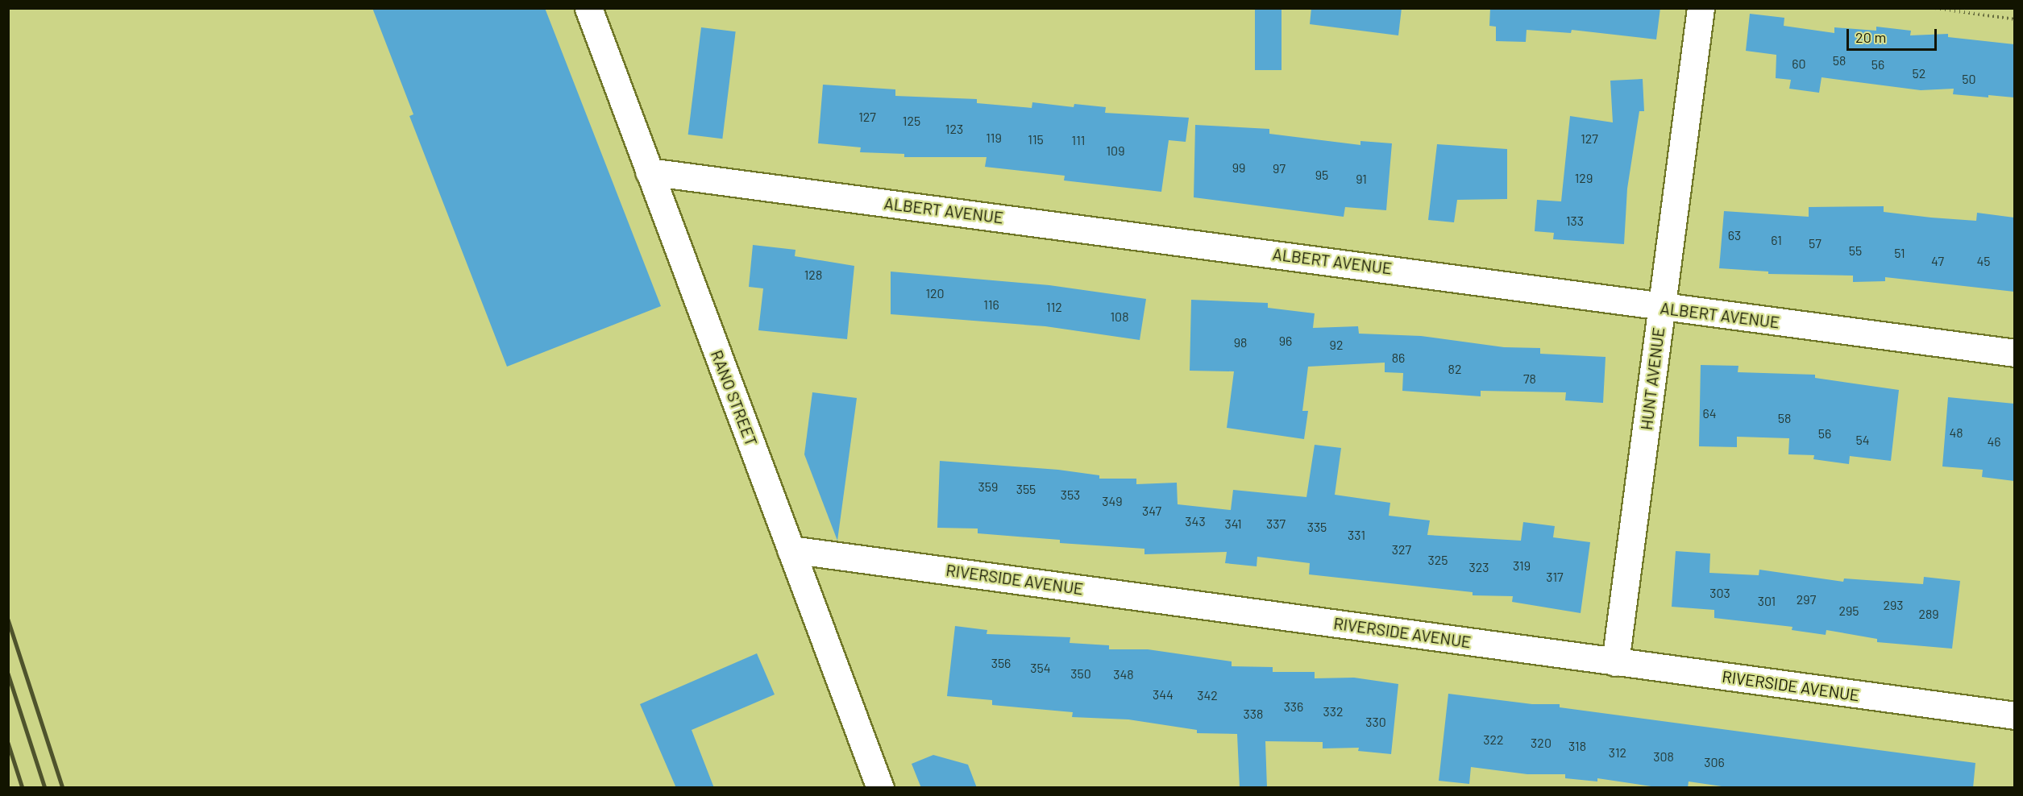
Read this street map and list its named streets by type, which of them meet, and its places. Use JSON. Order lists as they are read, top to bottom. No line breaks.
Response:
{"streets":{"street":["ALBERT AVENUE","HUNT AVENUE","RANO STREET","RIVERSIDE AVENUE"]},"crossings":[["ALBERT AVENUE","HUNT AVENUE"],["ALBERT AVENUE","RANO STREET"],["HUNT AVENUE","RIVERSIDE AVENUE"],["RANO STREET","RIVERSIDE AVENUE"]],"house_numbers":["58","60","56","52","50","127","125","123","119","127","115","111","109","99","97","95","129","91","133","63","61","57","55","51","47","45","128","120","116","112","108","96","98","92","86","82","78","64","58","48","56","54","46","359","355","353","349","347","343","341","337","335","331","327","325","319","323","317","303","297","301","293","295","289","356","354","350","348","344","342","336","332","338","330","322","320","318","312","308","306"],"scale_bar":"20 m"}
